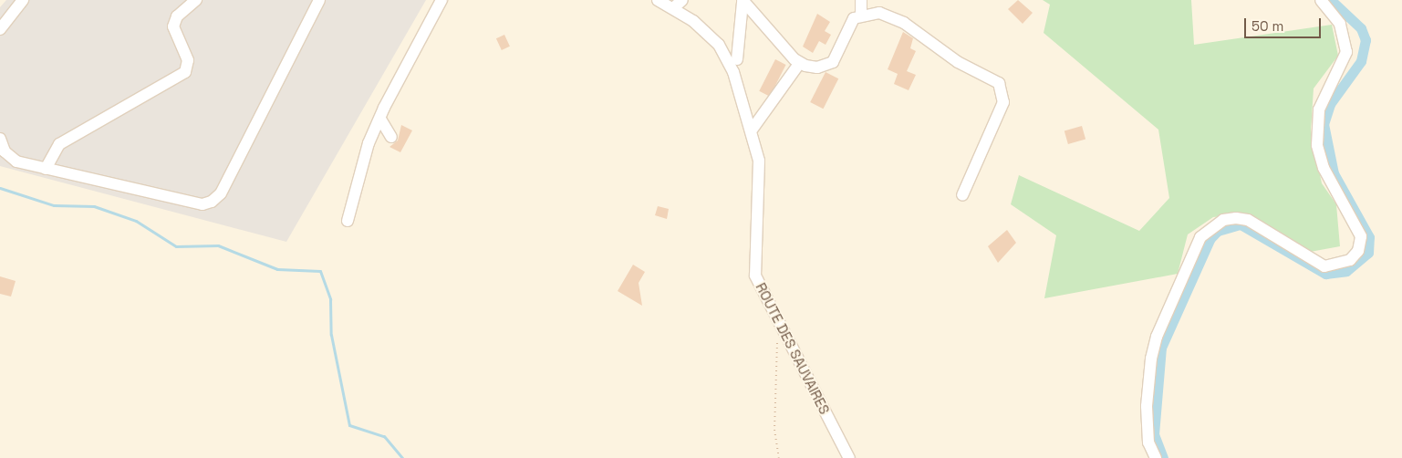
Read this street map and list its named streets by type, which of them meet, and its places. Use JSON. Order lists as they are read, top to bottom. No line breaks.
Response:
{"streets":{"street":["ROUTE DES SAUVAIRES"]},"scale_bar":"50 m"}
